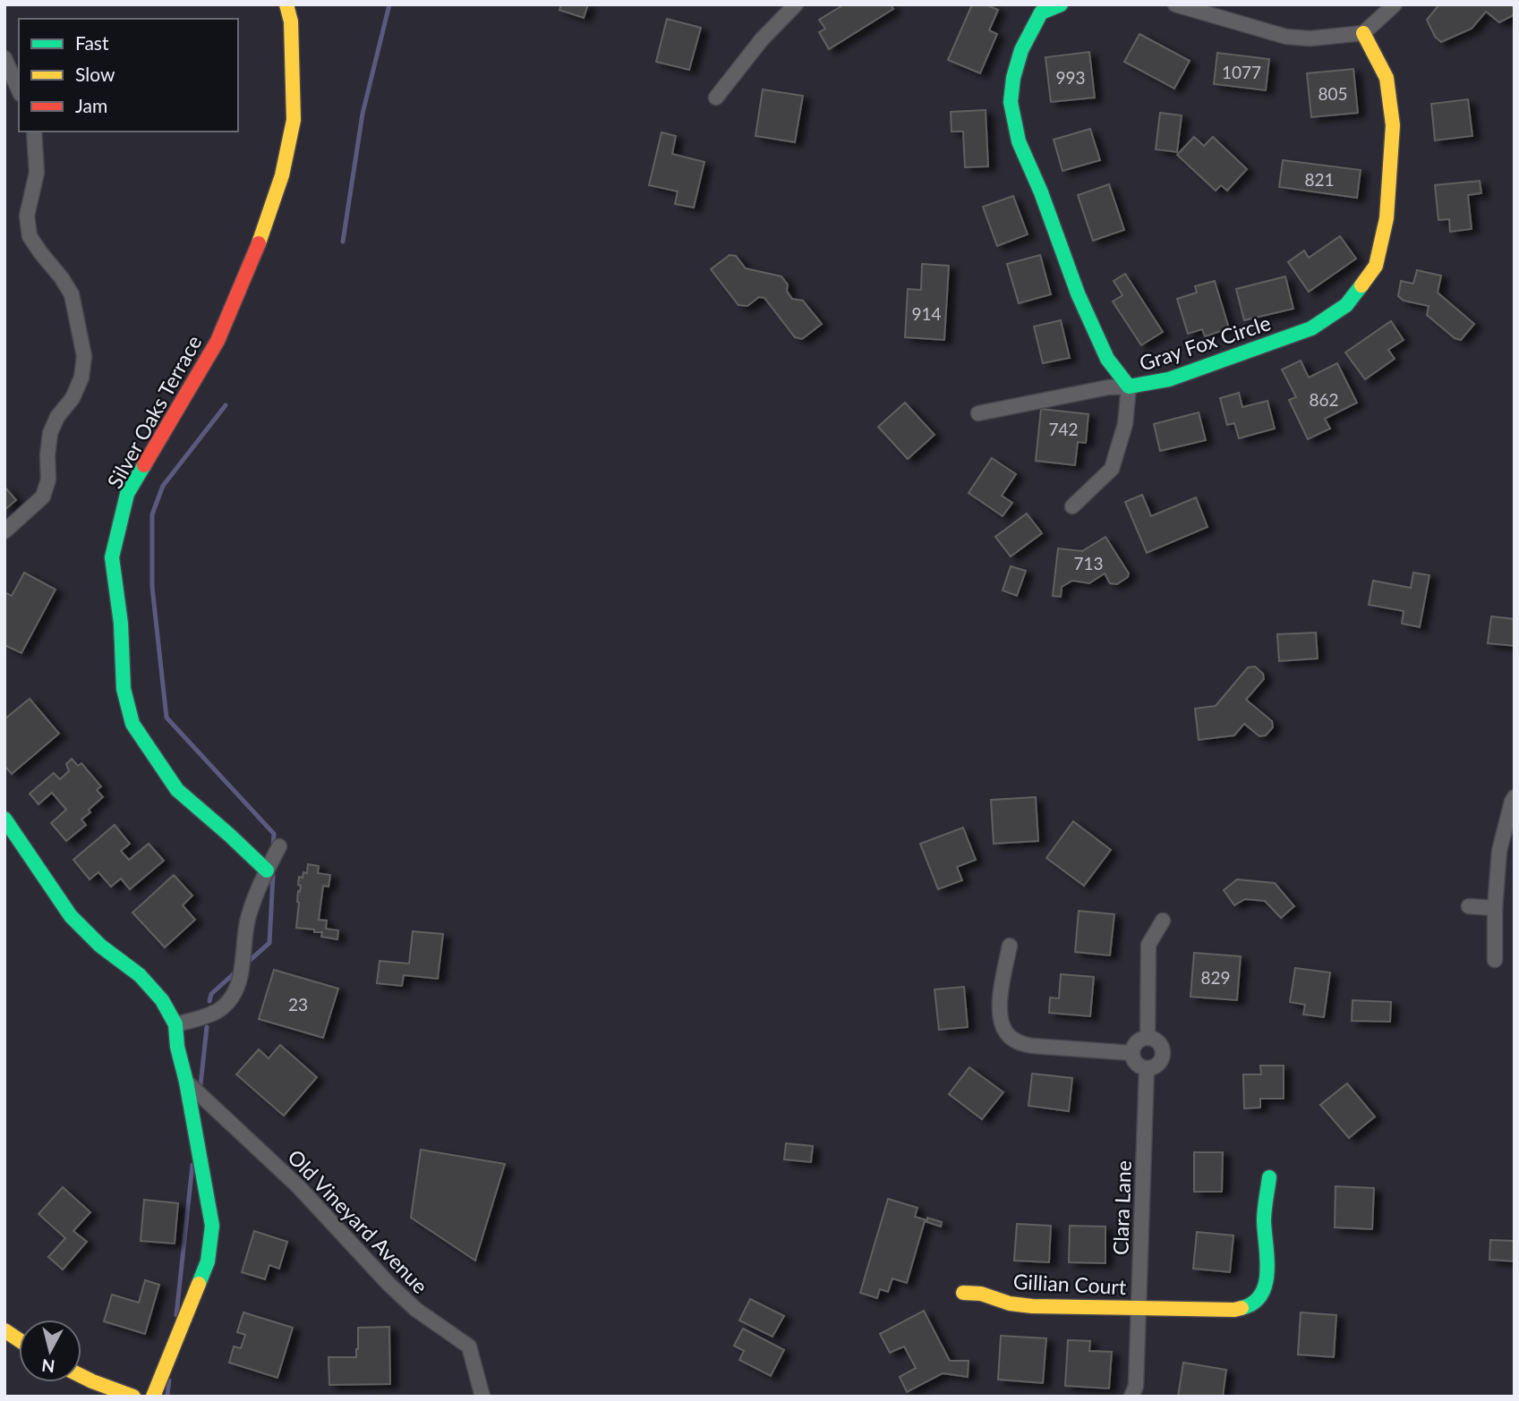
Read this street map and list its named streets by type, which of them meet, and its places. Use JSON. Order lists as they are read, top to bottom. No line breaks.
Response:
{"streets":{"street":["Gray Fox Circle","Silver Oaks Terrace","Clara Lane","Old Vineyard Avenue","Gillian Court"]},"crossings":[["Clara Lane","Gillian Court"]],"house_numbers":["1077","993","805","821","914","862","742","713","829","23"],"legend":["Fast","Slow","Jam"],"north":"bottom"}
